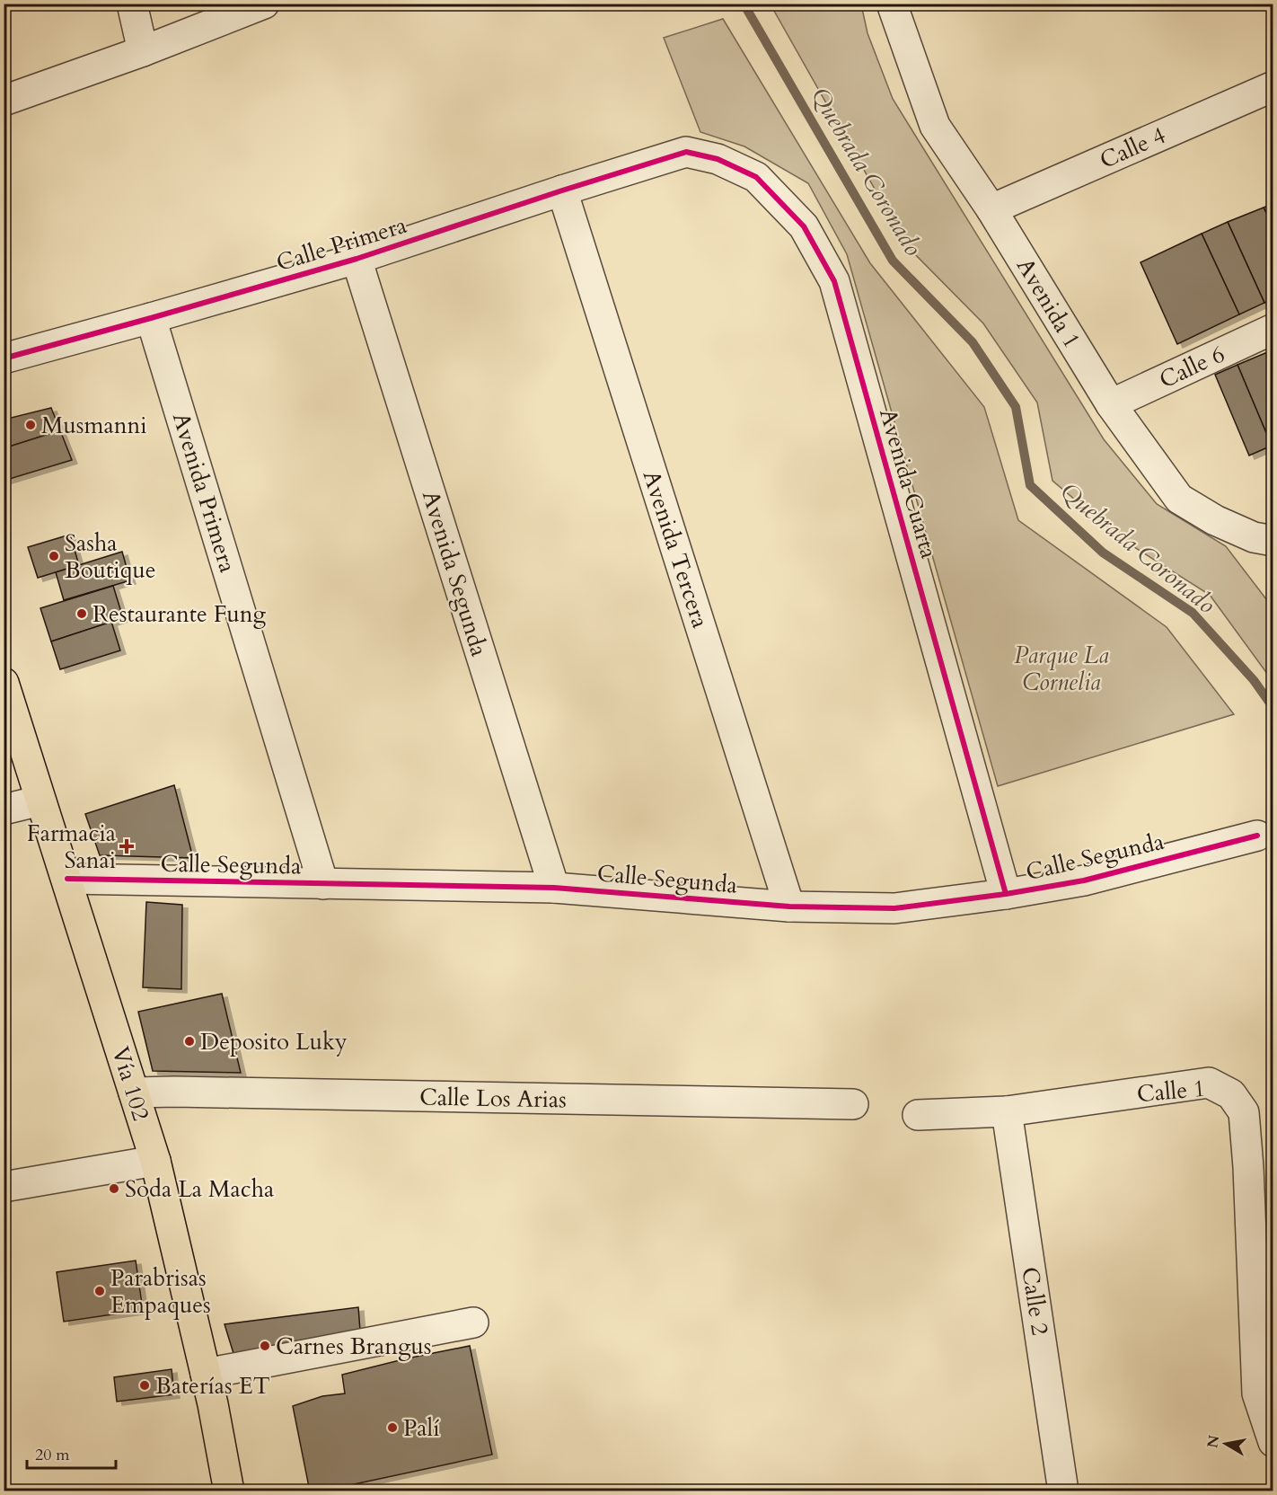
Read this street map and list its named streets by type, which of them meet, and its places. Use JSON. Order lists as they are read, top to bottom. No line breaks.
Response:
{"streets":{"main road":["Vía 102"],"street":["Calle 4","Calle Primera","Avenida 1","Calle 6","Avenida Cuarta","Avenida Primera","Avenida Tercera","Avenida Segunda","Calle Segunda","Calle 1","Calle Los Arias","Calle 2"]},"crossings":[["Calle 4","Avenida 1"],["Calle Primera","Avenida Cuarta"],["Calle Primera","Avenida Primera"],["Calle Primera","Avenida Tercera"],["Calle Primera","Avenida Segunda"],["Avenida 1","Calle 6"],["Avenida Cuarta","Calle Segunda"],["Avenida Primera","Calle Segunda"],["Avenida Tercera","Calle Segunda"],["Avenida Segunda","Calle Segunda"],["Calle Segunda","Vía 102"],["Vía 102","Calle Los Arias"],["Calle 1","Calle 2"]],"water":["Quebrada Coronado"],"parks":["Parque La Cornelia"],"places":{"other":["Musmanni","Sasha Boutique","Restaurante Fung","Deposito Luky","Soda La Macha","Parabrisas Empaques","Carnes Brangus","Baterías ET","Palí"],"health":["Farmacia Sanai"]},"scale_bar":"20 m","north":"left"}
